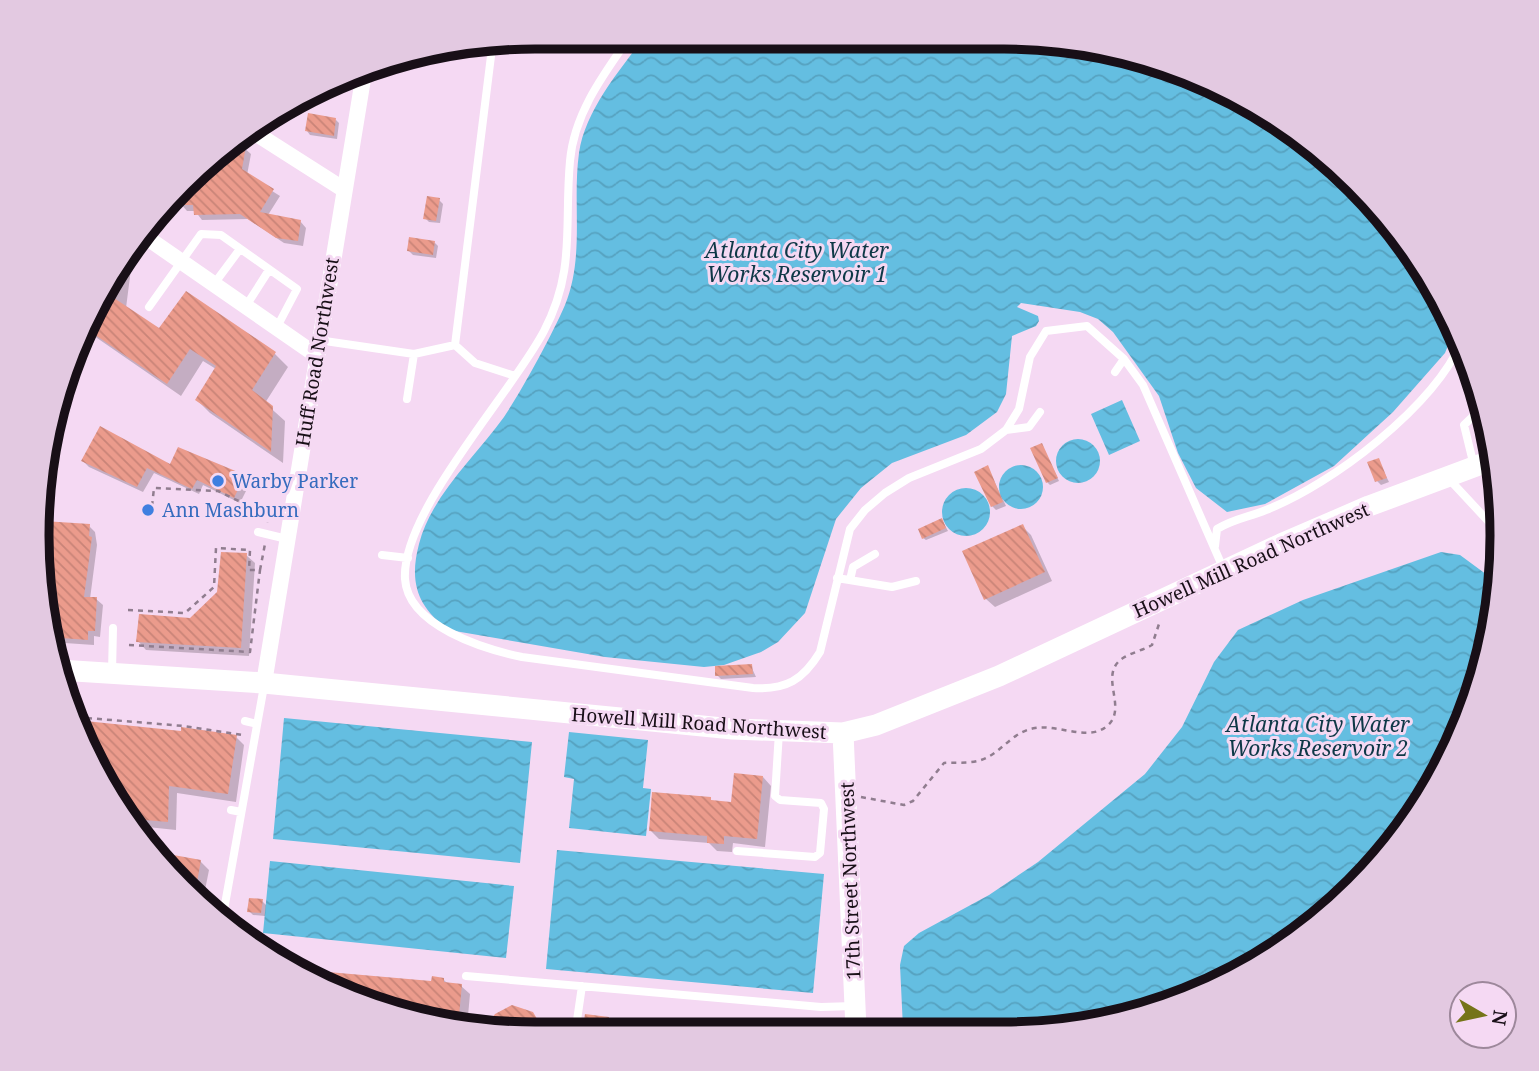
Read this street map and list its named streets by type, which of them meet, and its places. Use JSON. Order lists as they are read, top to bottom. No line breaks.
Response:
{"streets":{"main road":["Howell Mill Road Northwest","17th Street Northwest"],"street":["Huff Road Northwest"]},"crossings":[["Huff Road Northwest","Howell Mill Road Northwest"],["Howell Mill Road Northwest","17th Street Northwest"]],"water":["Atlanta City Water Works Reservoir 1","Atlanta City Water Works Reservoir 2"],"places":["Warby Parker","Ann Mashburn"],"north":"right"}
